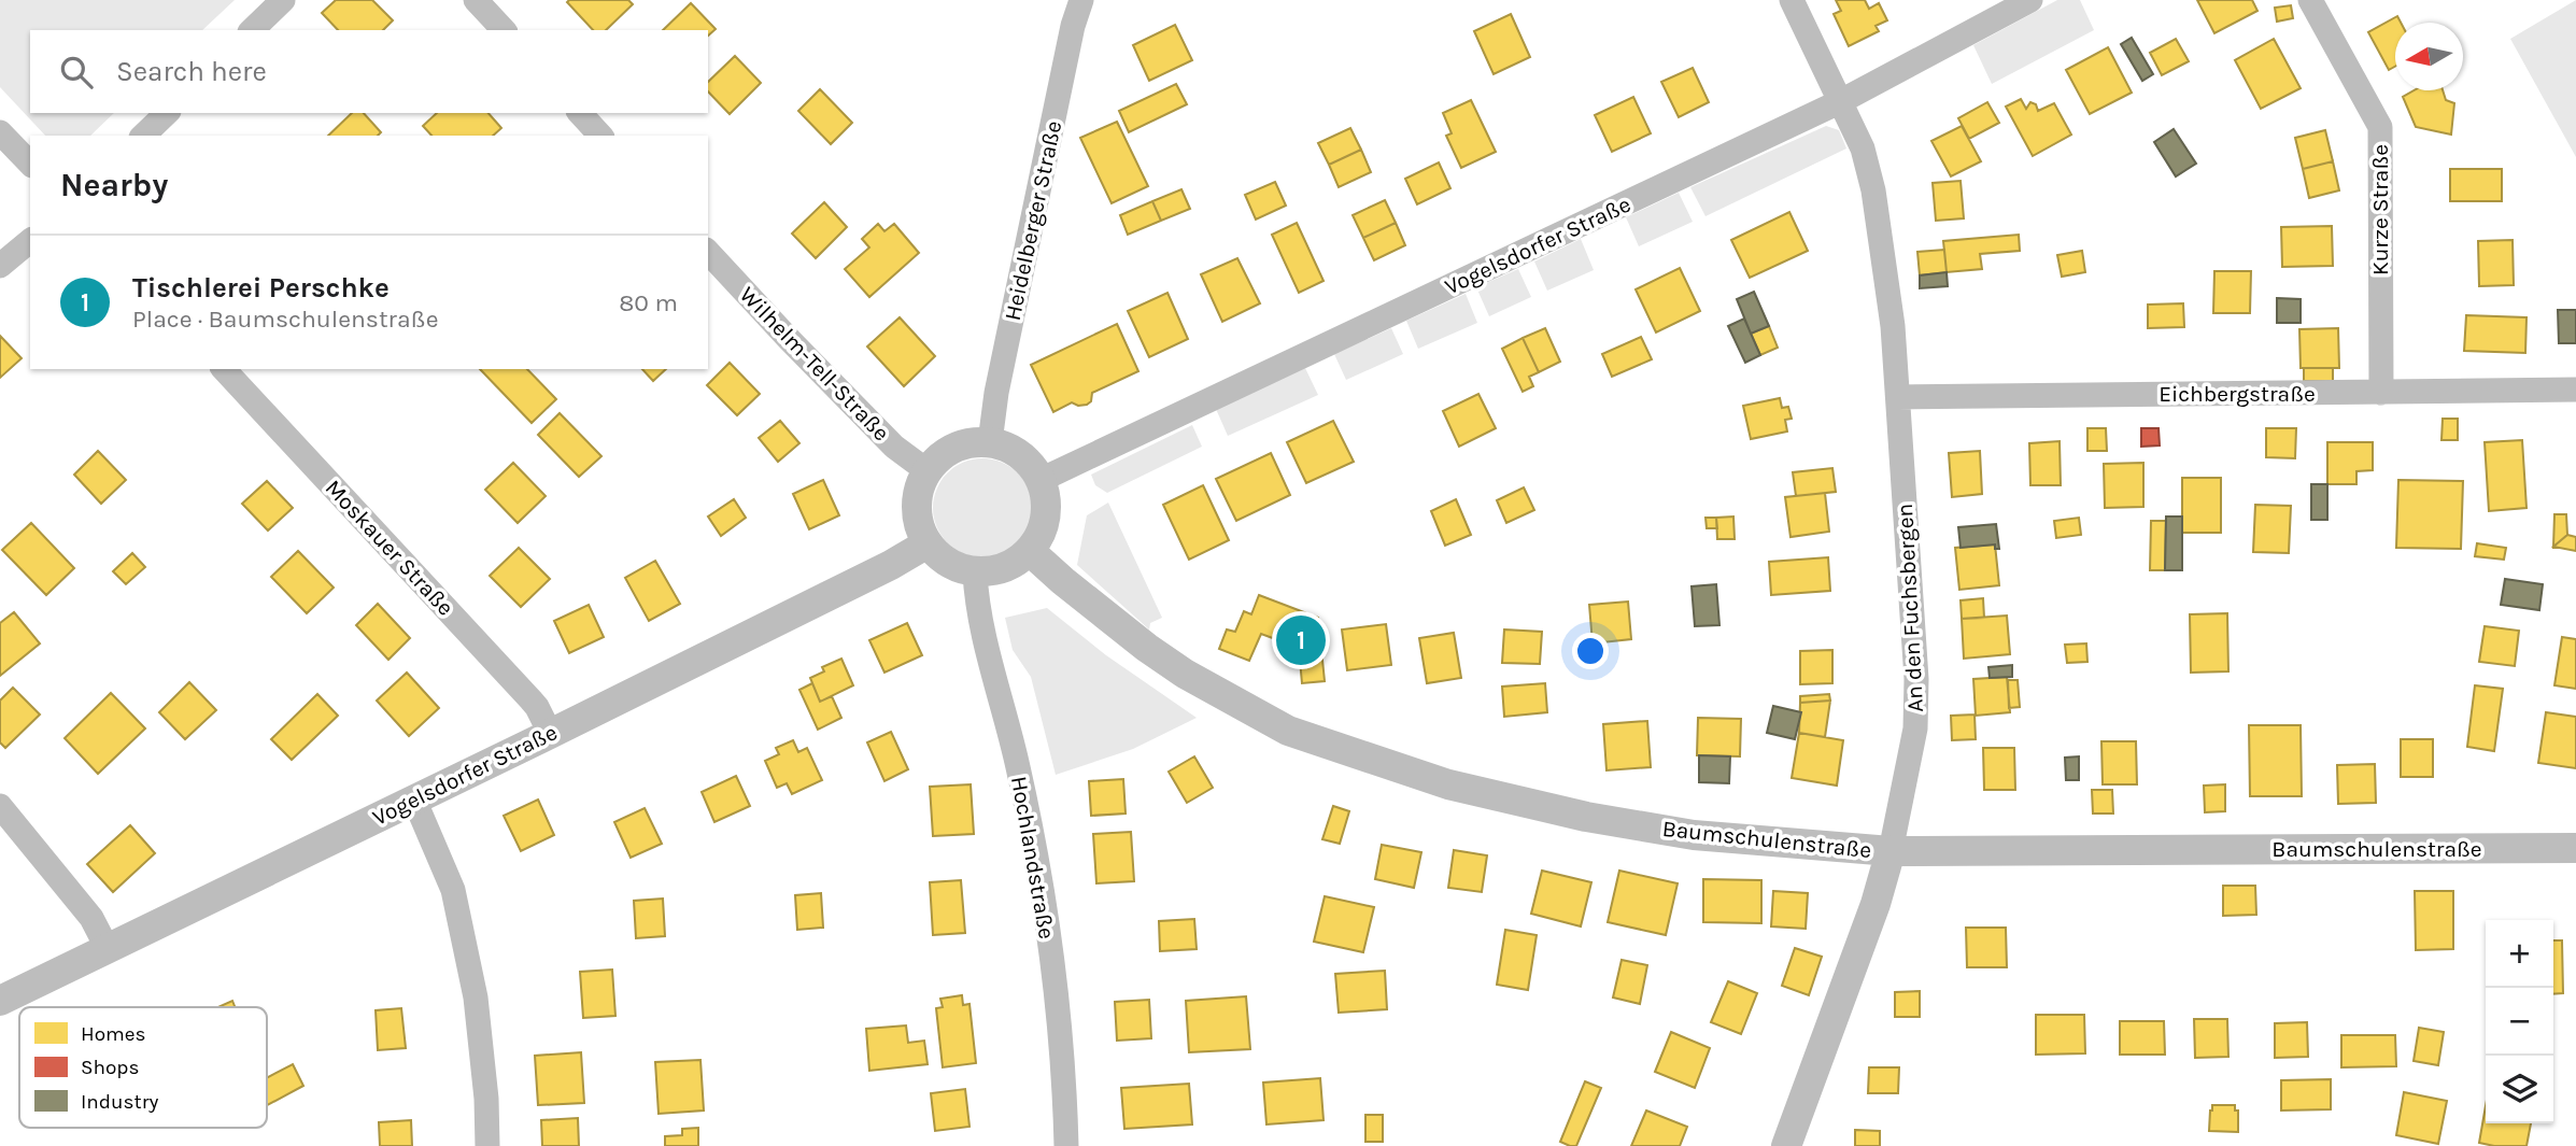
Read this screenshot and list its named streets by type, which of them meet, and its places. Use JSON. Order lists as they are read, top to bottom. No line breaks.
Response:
{"streets":{"street":["Kurze Straße","Heidelberger Straße","Vogelsdorfer Straße","Wilhelm-Tell-Straße","Eichbergstraße","Moskauer Straße","An den Fuchsbergen","Baumschulenstraße","Hochlandstraße"]},"crossings":[["Kurze Straße","Eichbergstraße"],["Heidelberger Straße","Vogelsdorfer Straße"],["Heidelberger Straße","Wilhelm-Tell-Straße"],["Heidelberger Straße","Baumschulenstraße"],["Heidelberger Straße","Hochlandstraße"],["Vogelsdorfer Straße","Wilhelm-Tell-Straße"],["Vogelsdorfer Straße","Moskauer Straße"],["Vogelsdorfer Straße","An den Fuchsbergen"],["Vogelsdorfer Straße","Baumschulenstraße"],["Vogelsdorfer Straße","Hochlandstraße"],["Wilhelm-Tell-Straße","Baumschulenstraße"],["Wilhelm-Tell-Straße","Hochlandstraße"],["Eichbergstraße","An den Fuchsbergen"],["An den Fuchsbergen","Baumschulenstraße"],["Baumschulenstraße","Hochlandstraße"]],"legend":["Homes","Shops","Industry"],"north":"left","page":{"search":"Search here","heading":"Nearby","list":[{"mark":"1","name":"Tischlerei Perschke","note":"Place · Baumschulenstraße","value":"80 m"}],"pins":"1","map_buttons":["+","−"]}}
